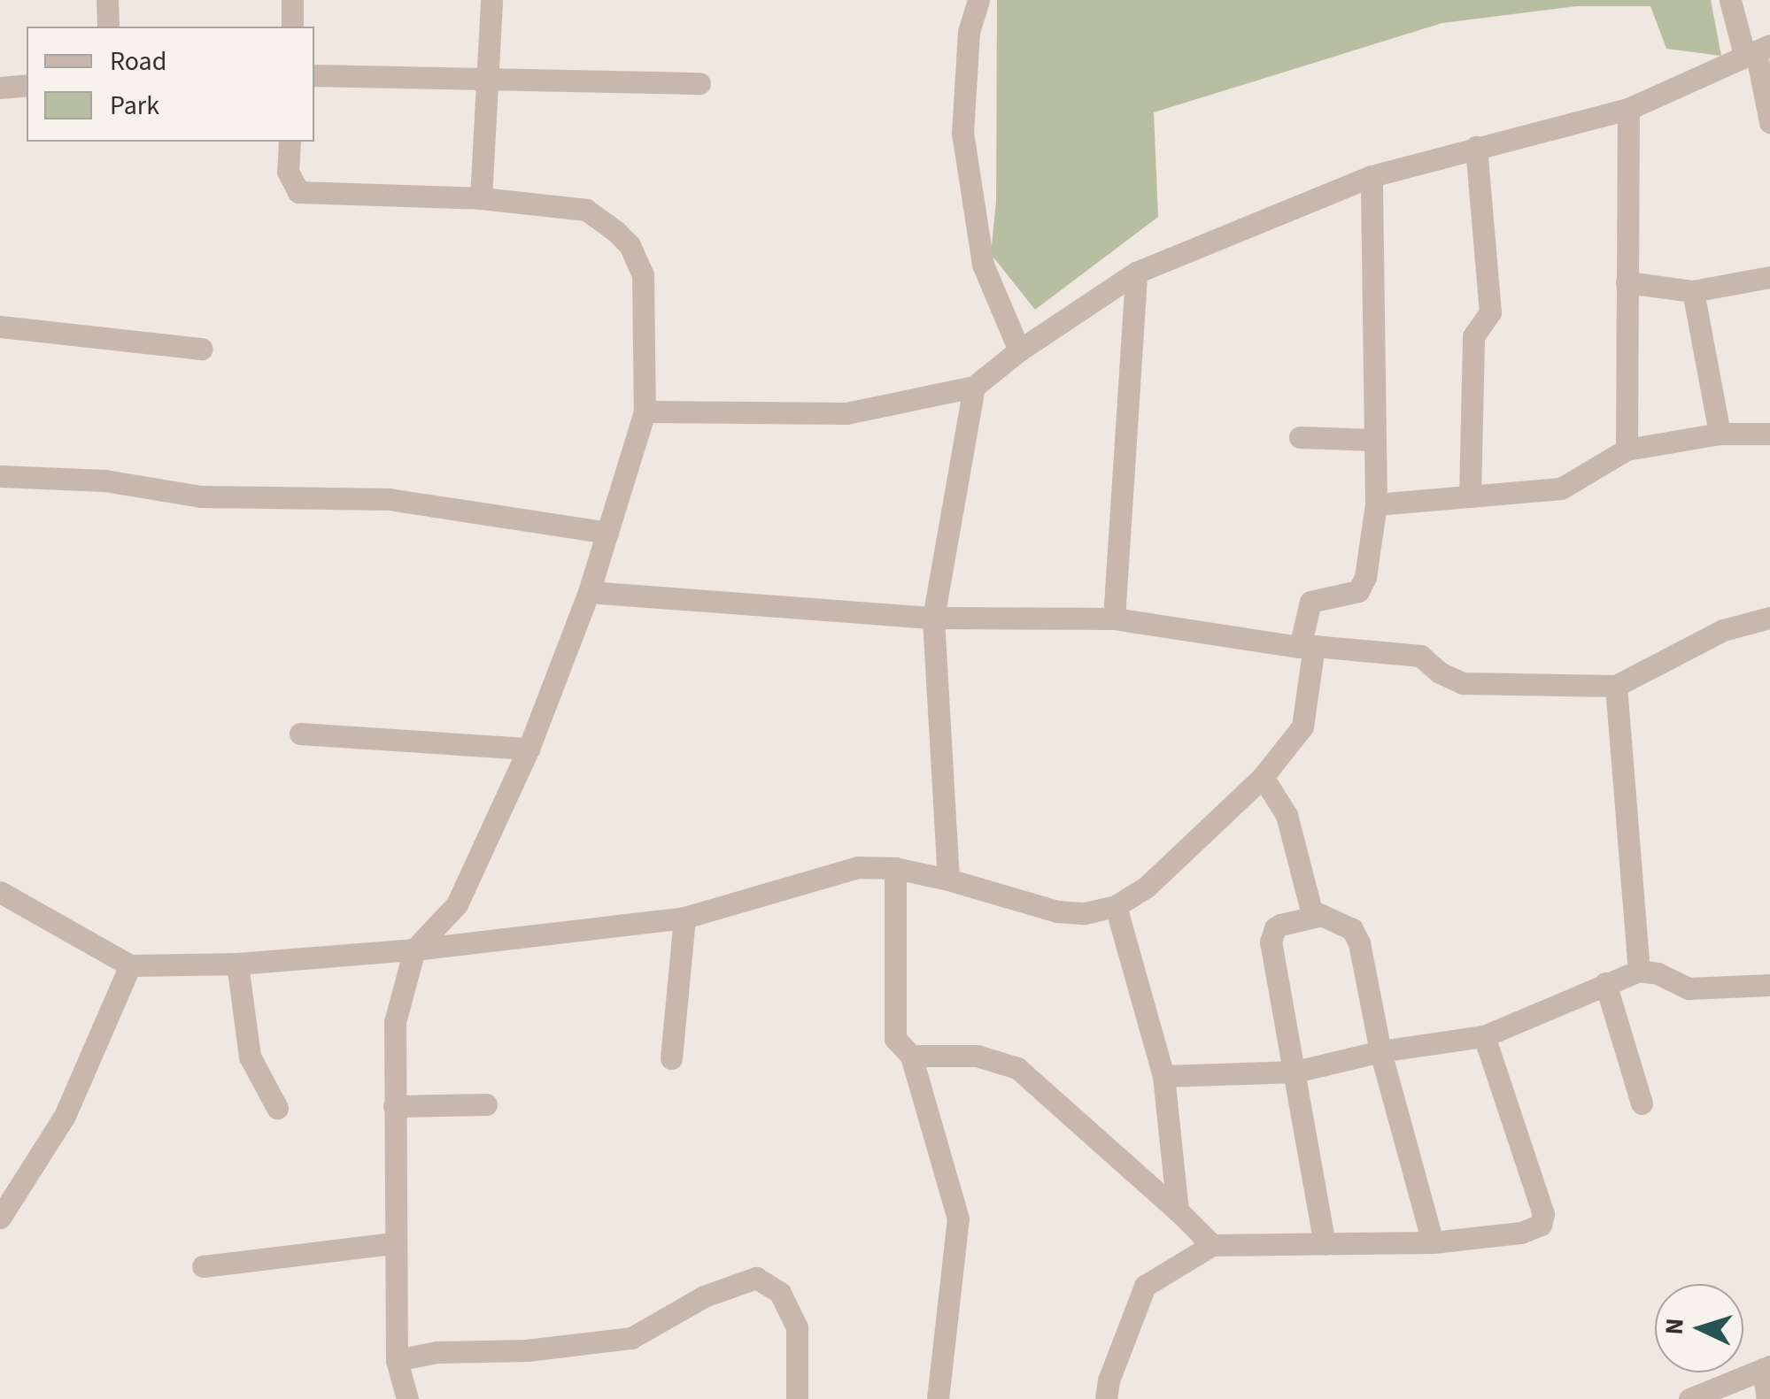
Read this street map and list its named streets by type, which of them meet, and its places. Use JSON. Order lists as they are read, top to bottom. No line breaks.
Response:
{"legend":["Road","Park"],"north":"left"}
